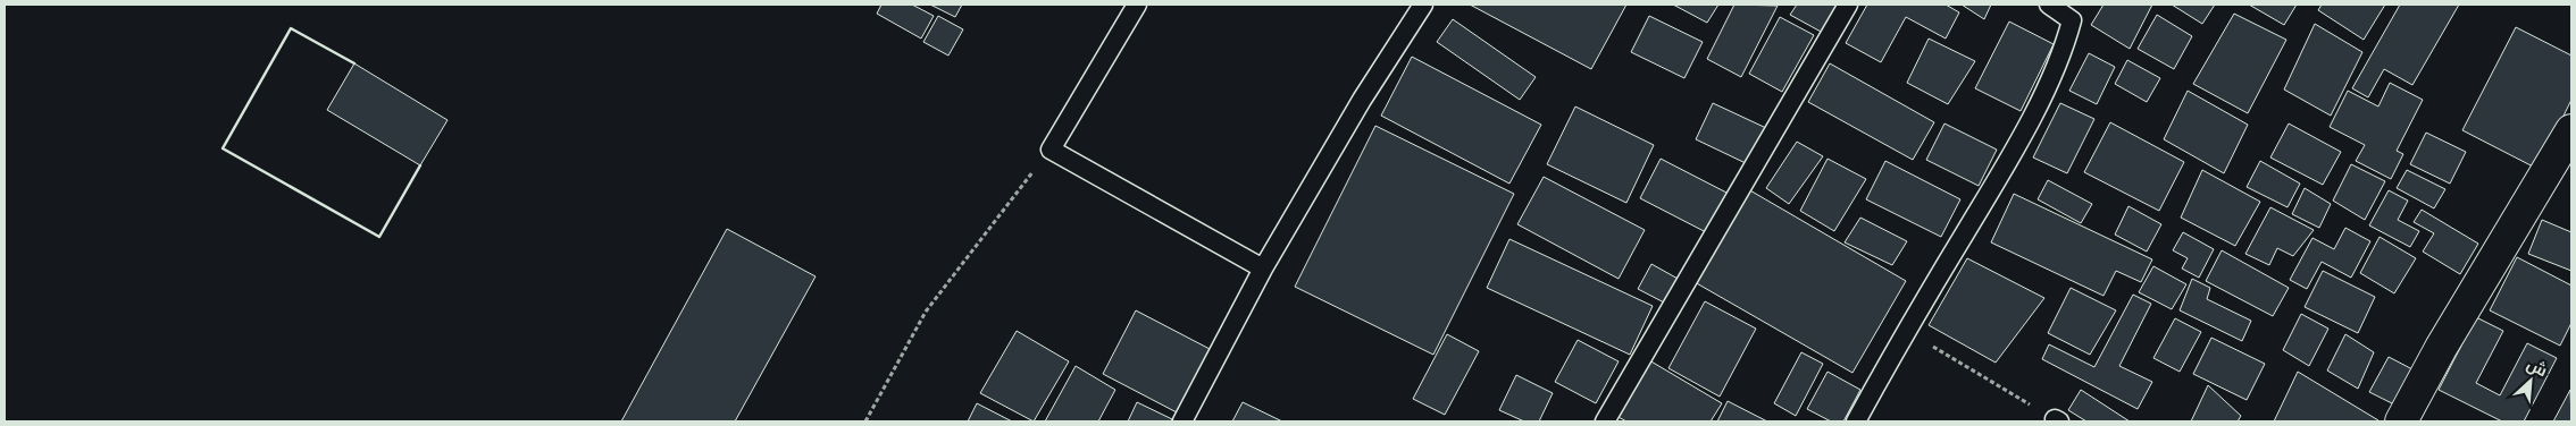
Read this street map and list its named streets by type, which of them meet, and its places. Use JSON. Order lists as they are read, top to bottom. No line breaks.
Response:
{"north":"top right"}
